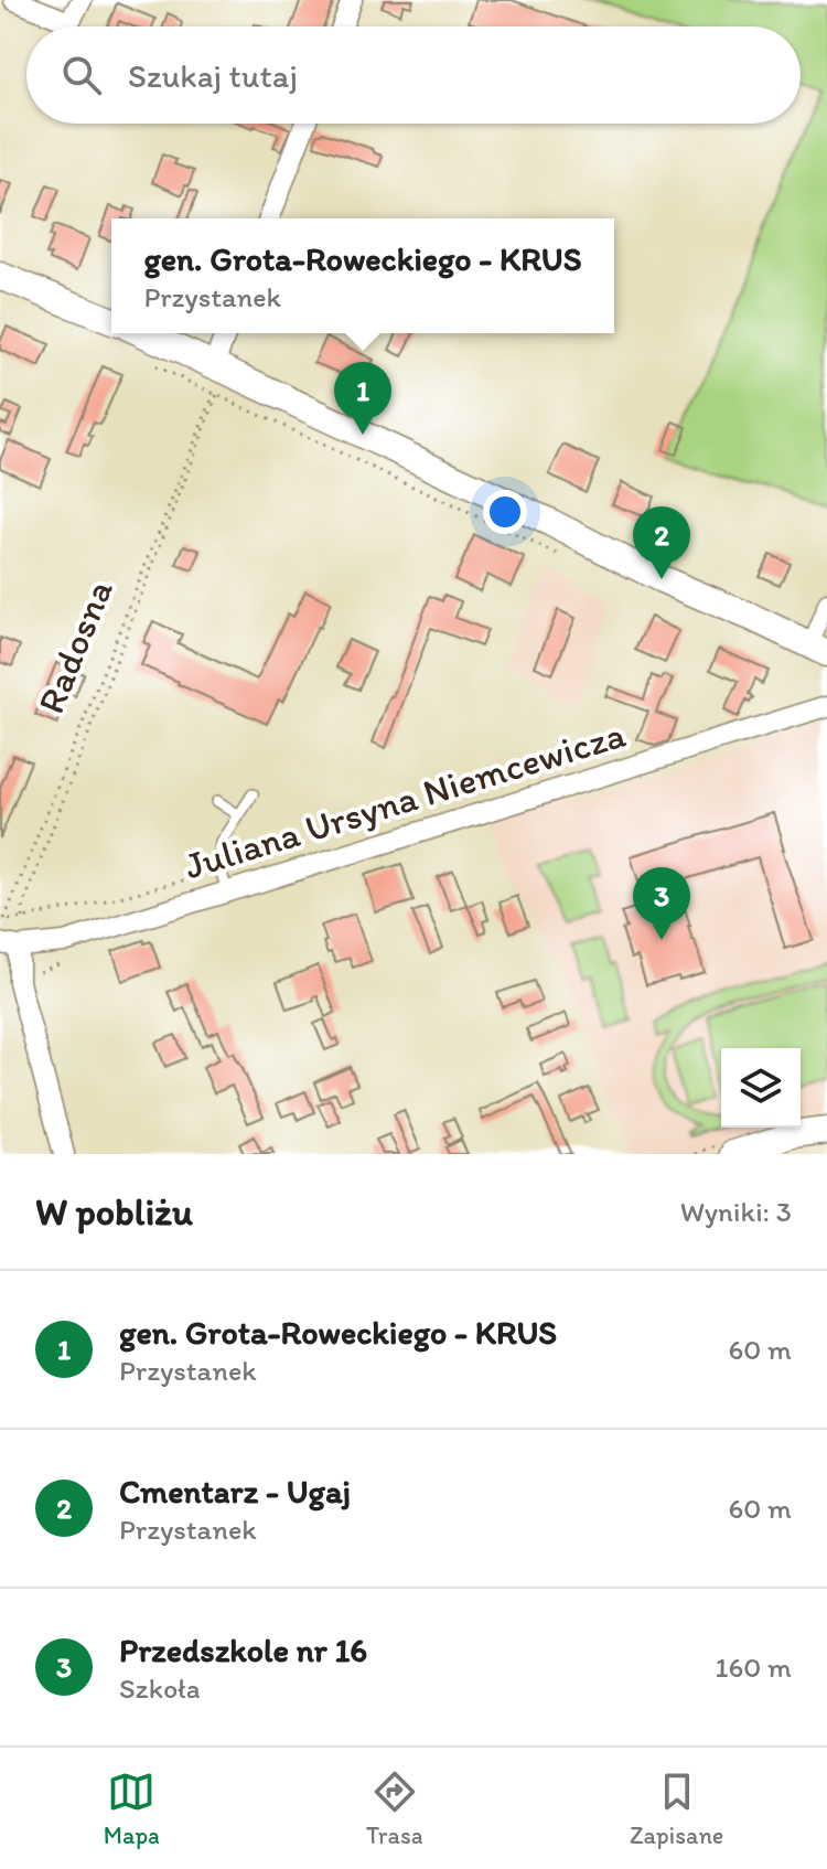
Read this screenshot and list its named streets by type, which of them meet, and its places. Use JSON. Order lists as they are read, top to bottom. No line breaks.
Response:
{"streets":{"street":["Juliana Ursyna Niemcewicza"],"path":["Radosna"]},"crossings":[["Radosna","Juliana Ursyna Niemcewicza"]],"page":{"search":"Szukaj tutaj","popup":["gen. Grota-Roweckiego - KRUS","Przystanek"],"pins":["1","2","3"],"heading":["W pobliżu","Wyniki: 3"],"list":[{"mark":"1","name":"gen. Grota-Roweckiego - KRUS","note":"Przystanek","value":"60 m"},{"mark":"2","name":"Cmentarz - Ugaj","note":"Przystanek","value":"60 m"},{"mark":"3","name":"Przedszkole nr 16","note":"Szkoła","value":"160 m"}],"nav":["Mapa","Trasa","Zapisane"]}}
